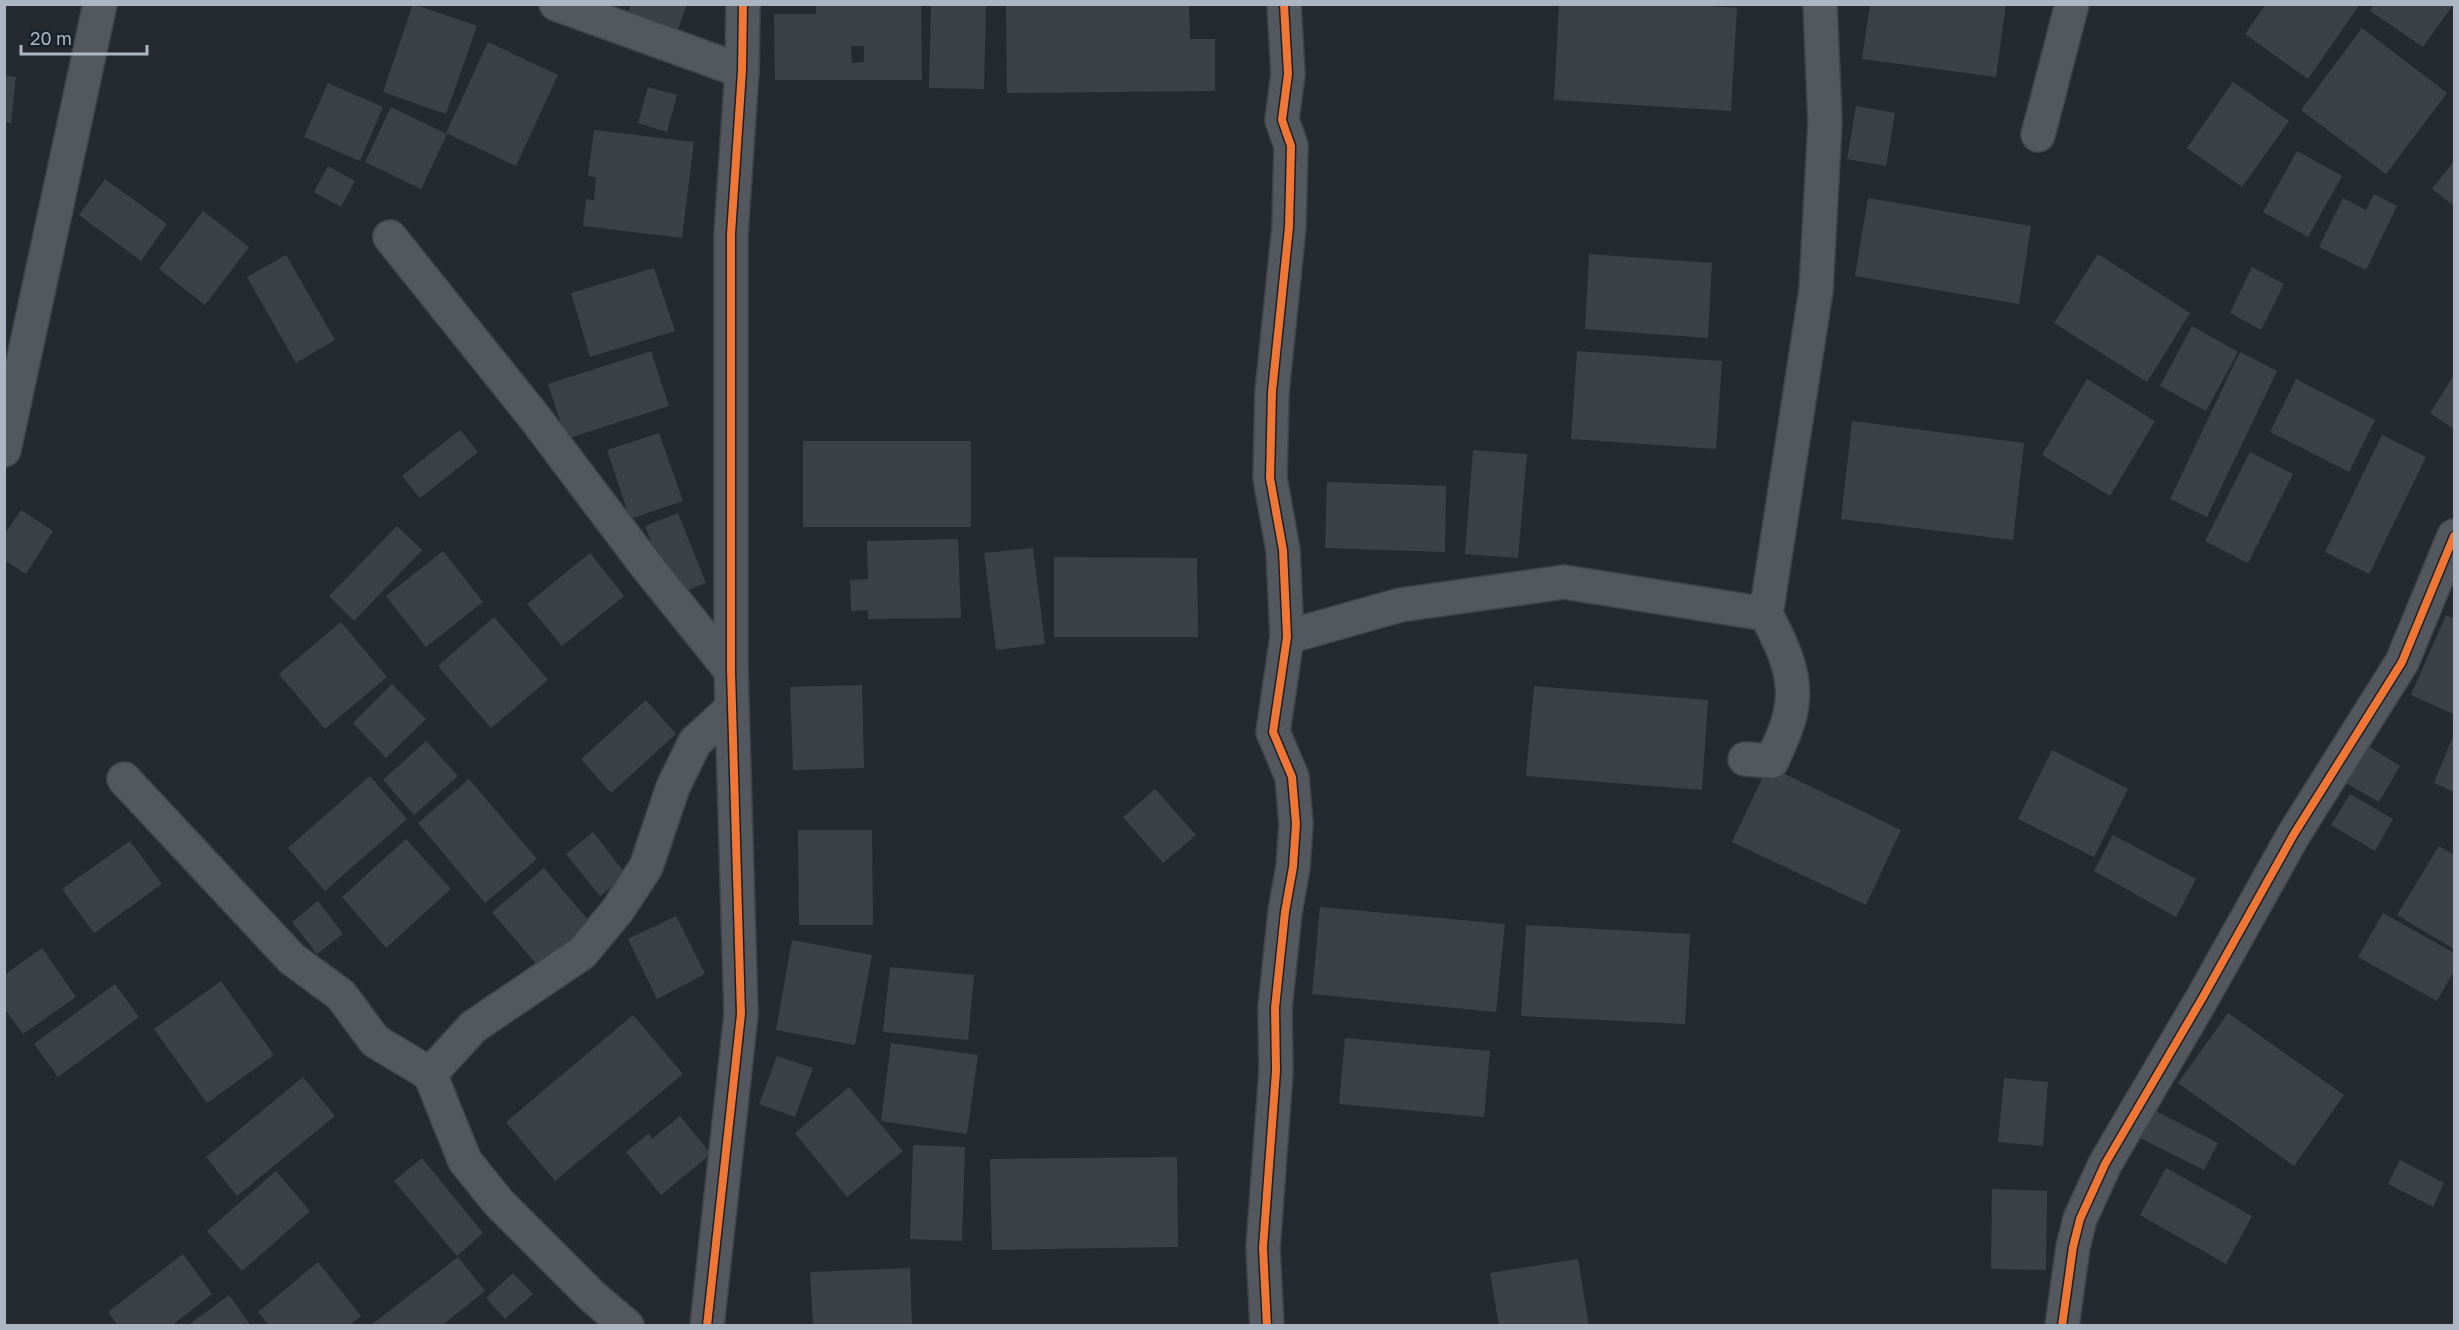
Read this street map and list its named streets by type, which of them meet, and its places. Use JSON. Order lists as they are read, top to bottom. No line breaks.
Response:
{"scale_bar":"20 m"}
